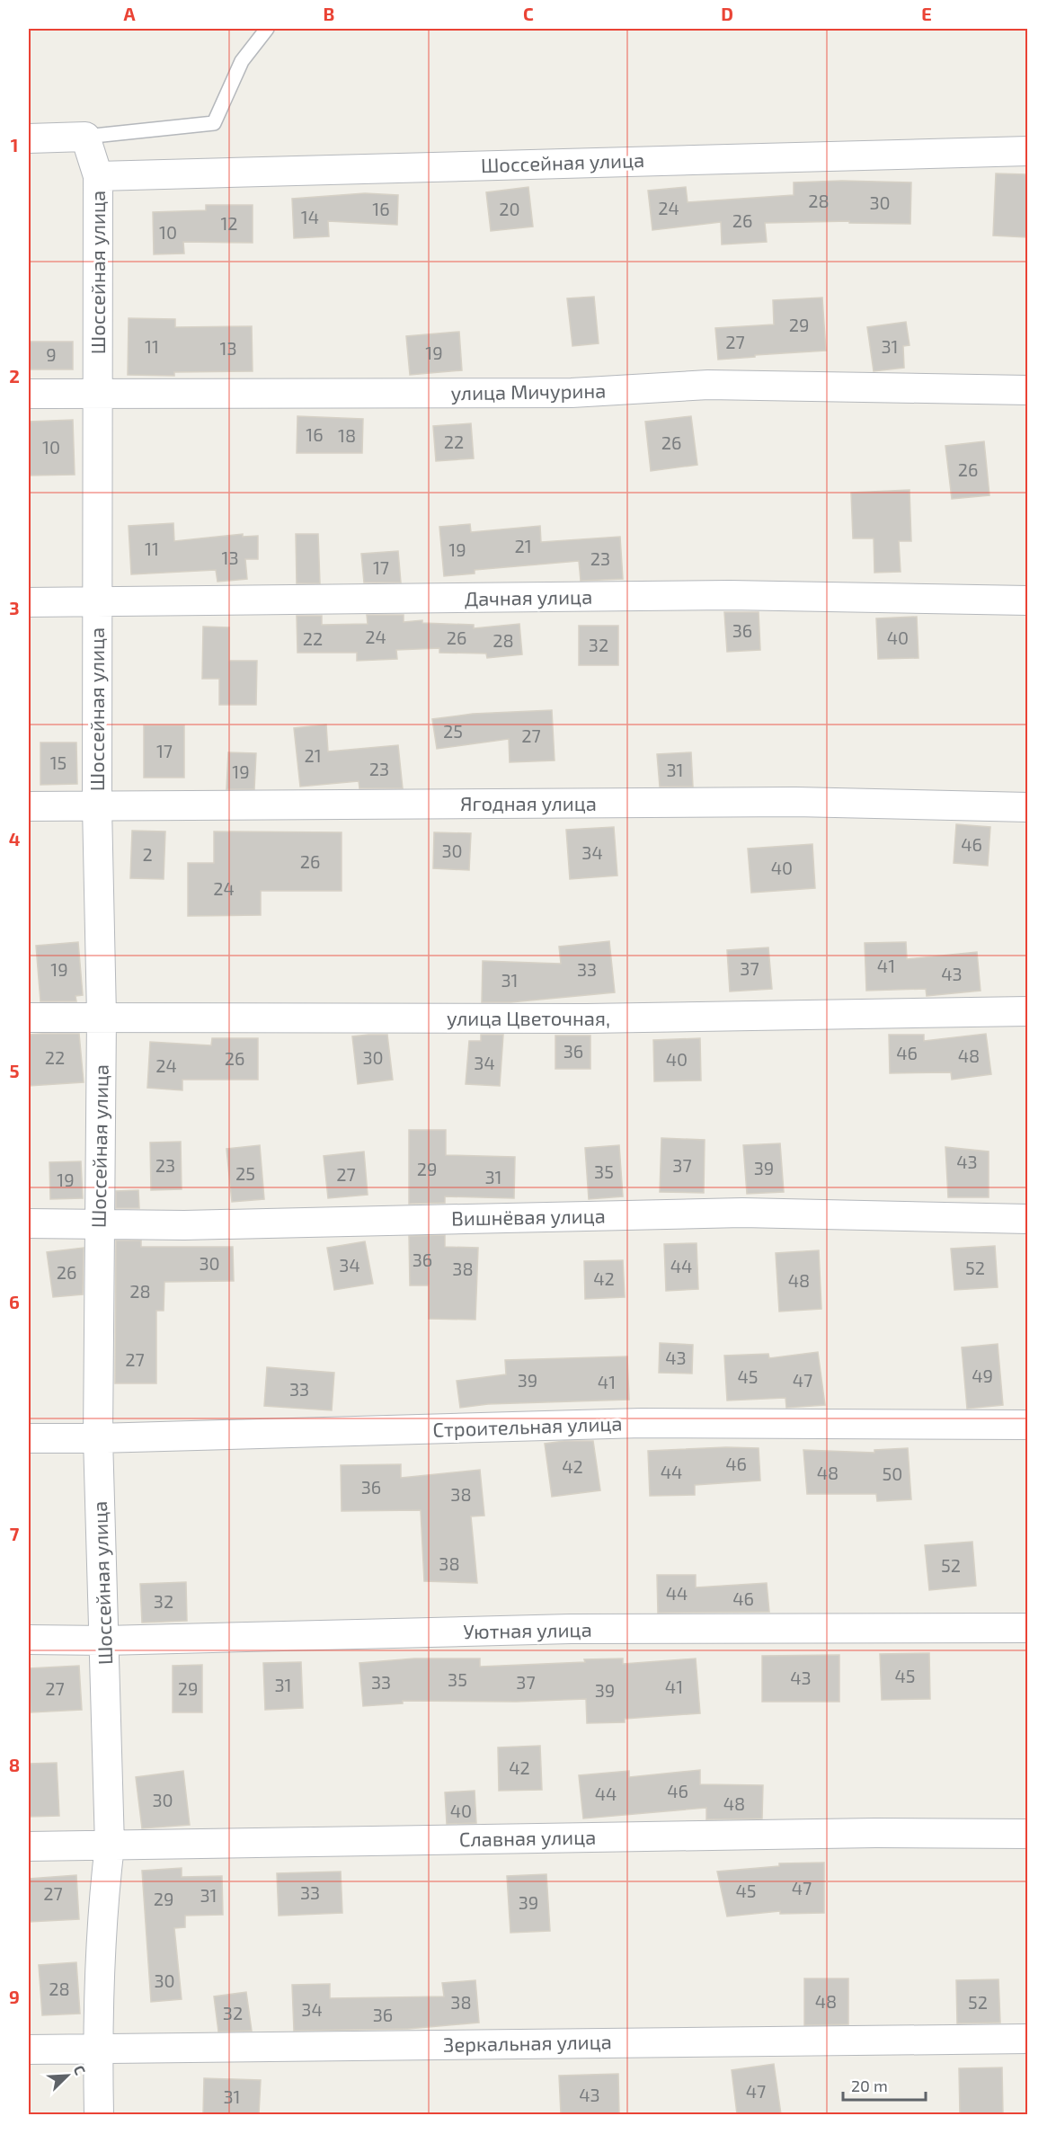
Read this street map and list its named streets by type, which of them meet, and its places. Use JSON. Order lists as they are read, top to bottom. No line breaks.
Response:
{"streets":{"street":["Шоссейная улица","улица Мичурина","Дачная улица","Ягодная улица","улица Цветочная,","Вишнёвая улица","Строительная улица","Уютная улица","Славная улица","Зеркальная улица"]},"crossings":[["Шоссейная улица","улица Мичурина"],["Шоссейная улица","Дачная улица"],["Шоссейная улица","Ягодная улица"],["Шоссейная улица","улица Цветочная,"],["Шоссейная улица","Вишнёвая улица"],["Шоссейная улица","Строительная улица"],["Шоссейная улица","Уютная улица"],["Шоссейная улица","Славная улица"],["Шоссейная улица","Зеркальная улица"]],"house_numbers":["28","30","24","16","20","14","26","12","10","29","27","11","31","13","19","9","16","18","22","26","10","26","21","11","19","13","23","17","36","24","26","40","22","28","32","25","27","17","21","15","23","31","19","46","30","34","2","26","40","24","41","37","19","33","43","31","36","46","48","22","30","26","40","34","24","43","23","37","39","29","35","25","27","31","19","36","30","34","44","52","38","26","42","48","28","43","27","49","45","39","47","41","33","46","42","44","48","50","36","38","38","52","44","46","32","45","43","35","33","37","31","41","27","29","39","42","46","44","30","48","40","47","45","33","27","31","29","39","30","28","48","38","52","34","32","36","47","43","31"],"scale_bar":"20 m","north":"top right","grid":{"columns":["A","B","C","D","E"],"rows":["1","2","3","4","5","6","7","8","9"]}}
